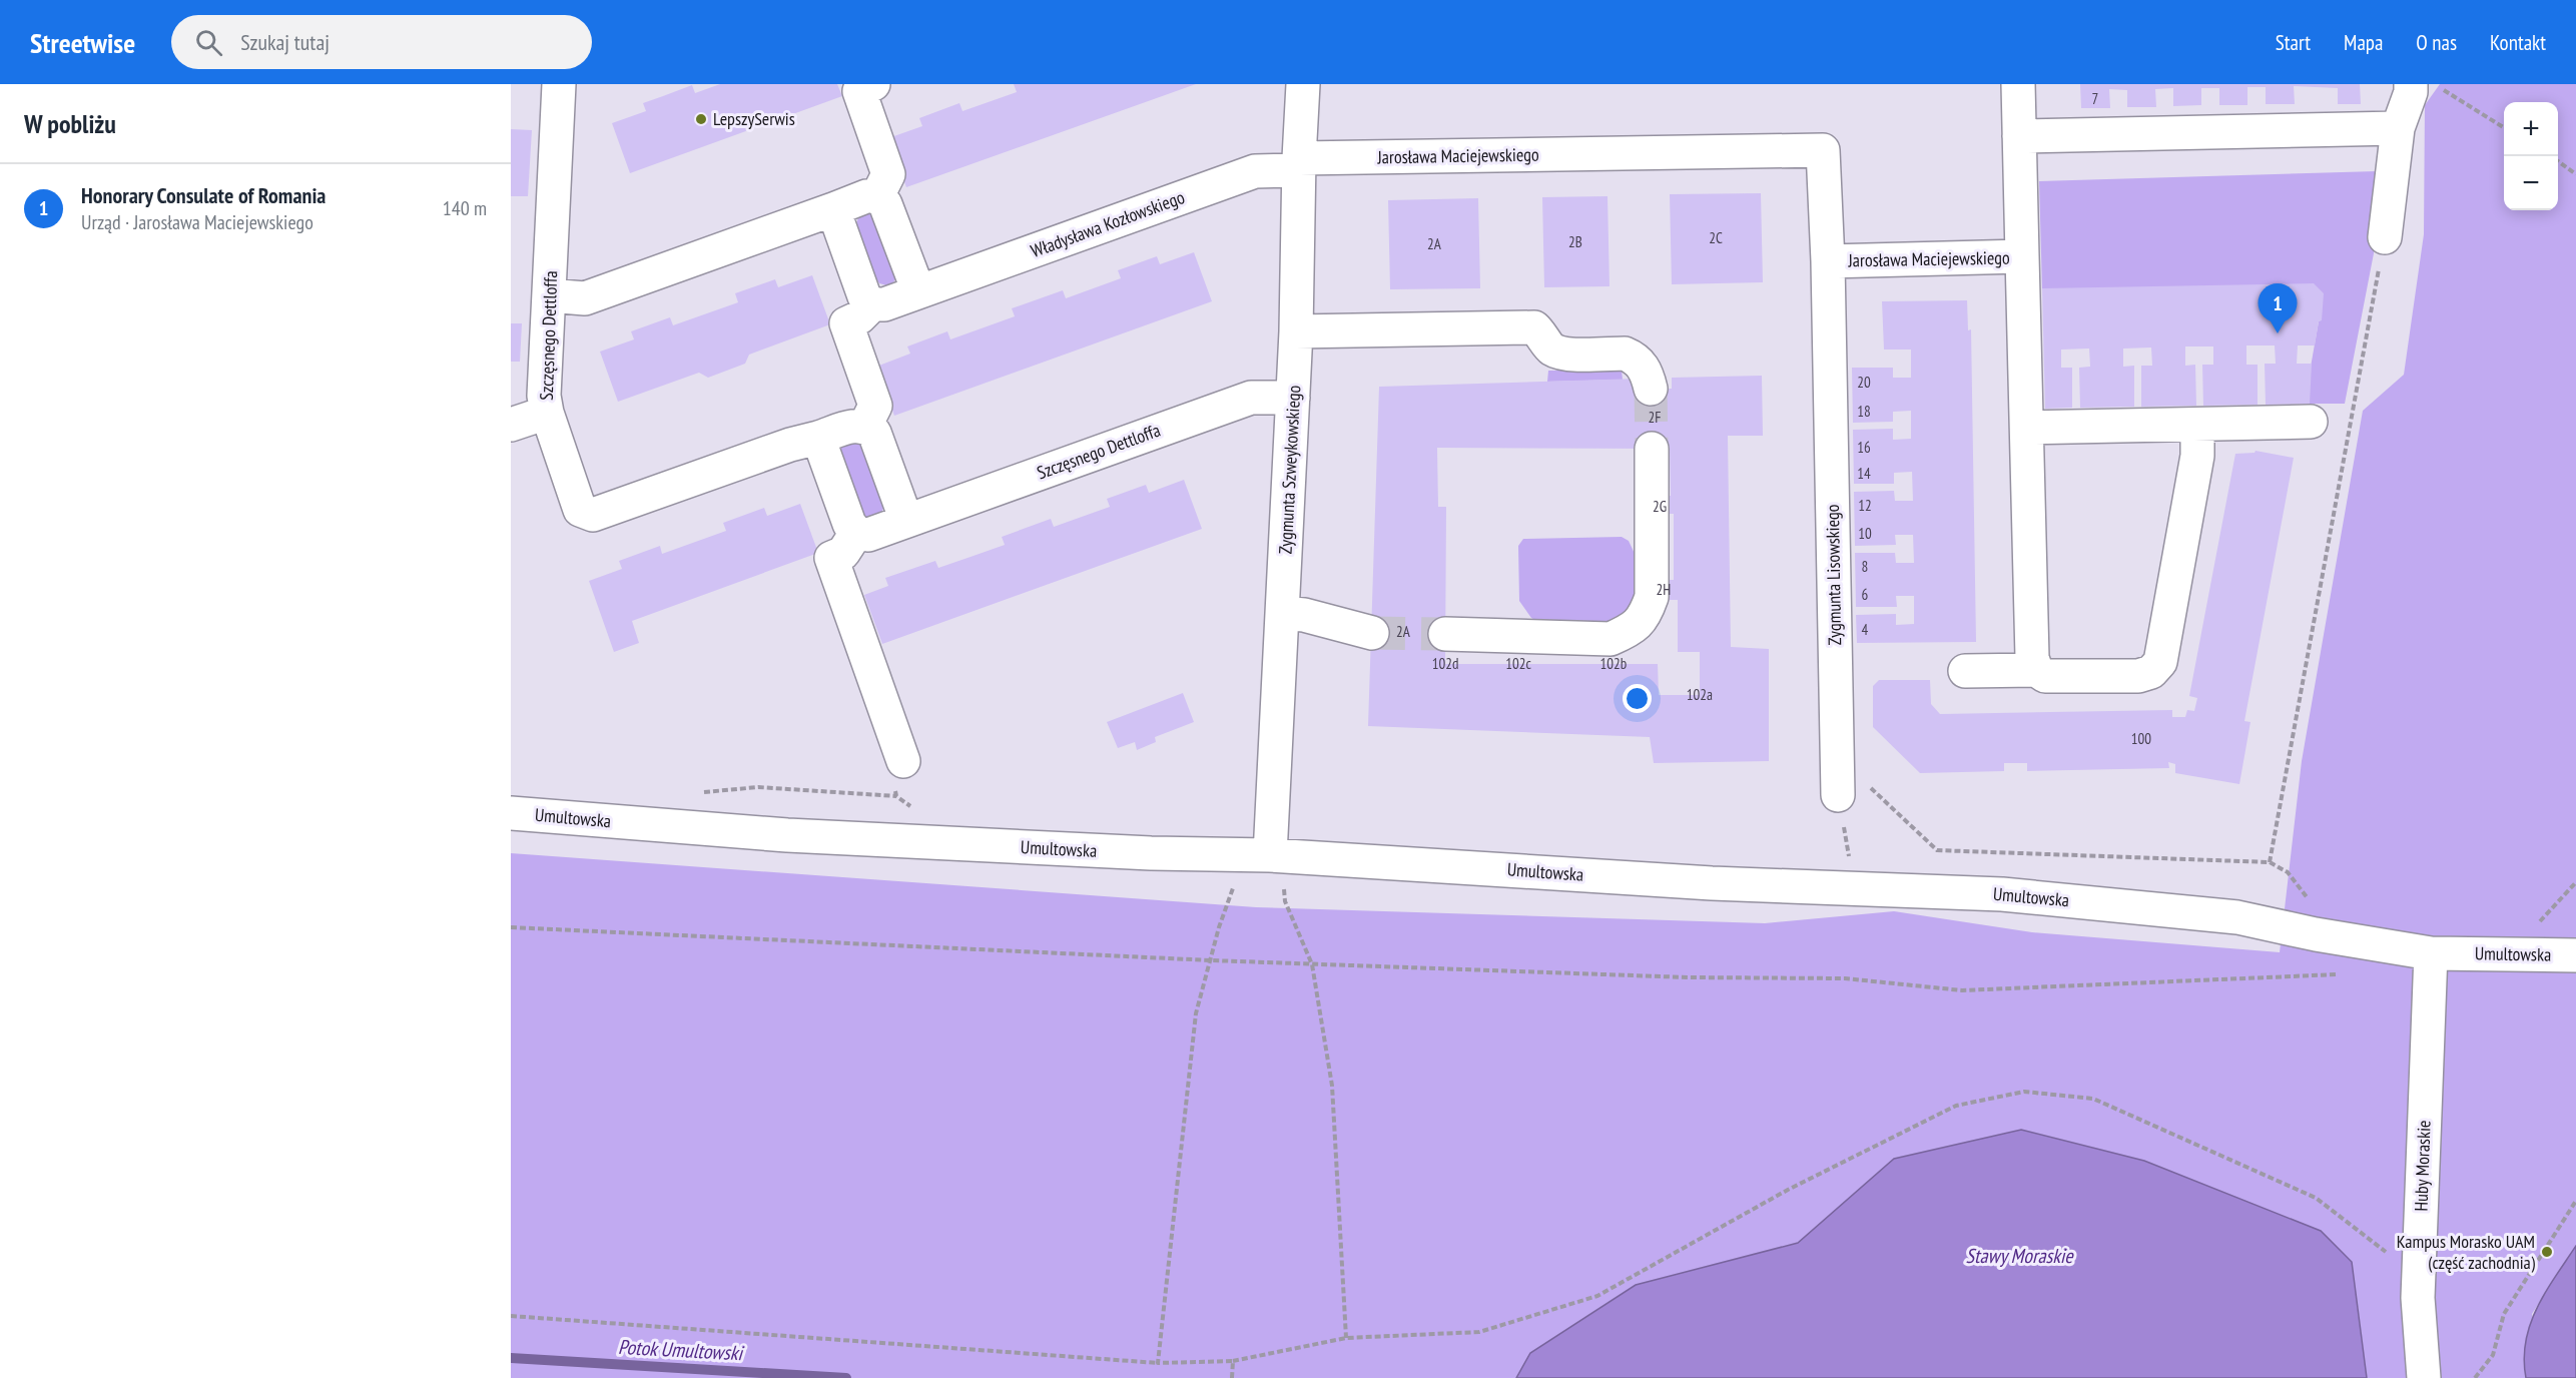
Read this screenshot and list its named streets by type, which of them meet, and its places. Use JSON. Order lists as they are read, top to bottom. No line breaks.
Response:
{"streets":{"street":["Jarosława Maciejewskiego","Władysława Kozłowskiego","Szczęsnego Dettloffa","Zygmunta Szweykowskiego","Zygmunta Lisowskiego","Umultowska","Huby Moraskie"]},"crossings":[["Jarosława Maciejewskiego","Władysława Kozłowskiego"],["Jarosława Maciejewskiego","Zygmunta Szweykowskiego"],["Jarosława Maciejewskiego","Zygmunta Lisowskiego"],["Władysława Kozłowskiego","Zygmunta Szweykowskiego"],["Szczęsnego Dettloffa","Zygmunta Szweykowskiego"],["Zygmunta Szweykowskiego","Umultowska"],["Umultowska","Huby Moraskie"]],"water":["Stawy Moraskie","Potok Umultowski"],"places":["LepszySerwis","Kampus Morasko UAM (część zachodnia)"],"house_numbers":["7","2C","2B","2A","20","18","2F","16","14","12","2G","10","8","2H","6","4","2A","102d","102c","102b","102a","100"],"page":{"header":"Streetwise","search":"Szukaj tutaj","nav":["Start","Mapa","O nas","Kontakt"],"heading":"W pobliżu","map_buttons":["+","−"],"list":[{"mark":"1","name":"Honorary Consulate of Romania","note":"Urząd · Jarosława Maciejewskiego","value":"140 m"}],"pins":"1"}}
